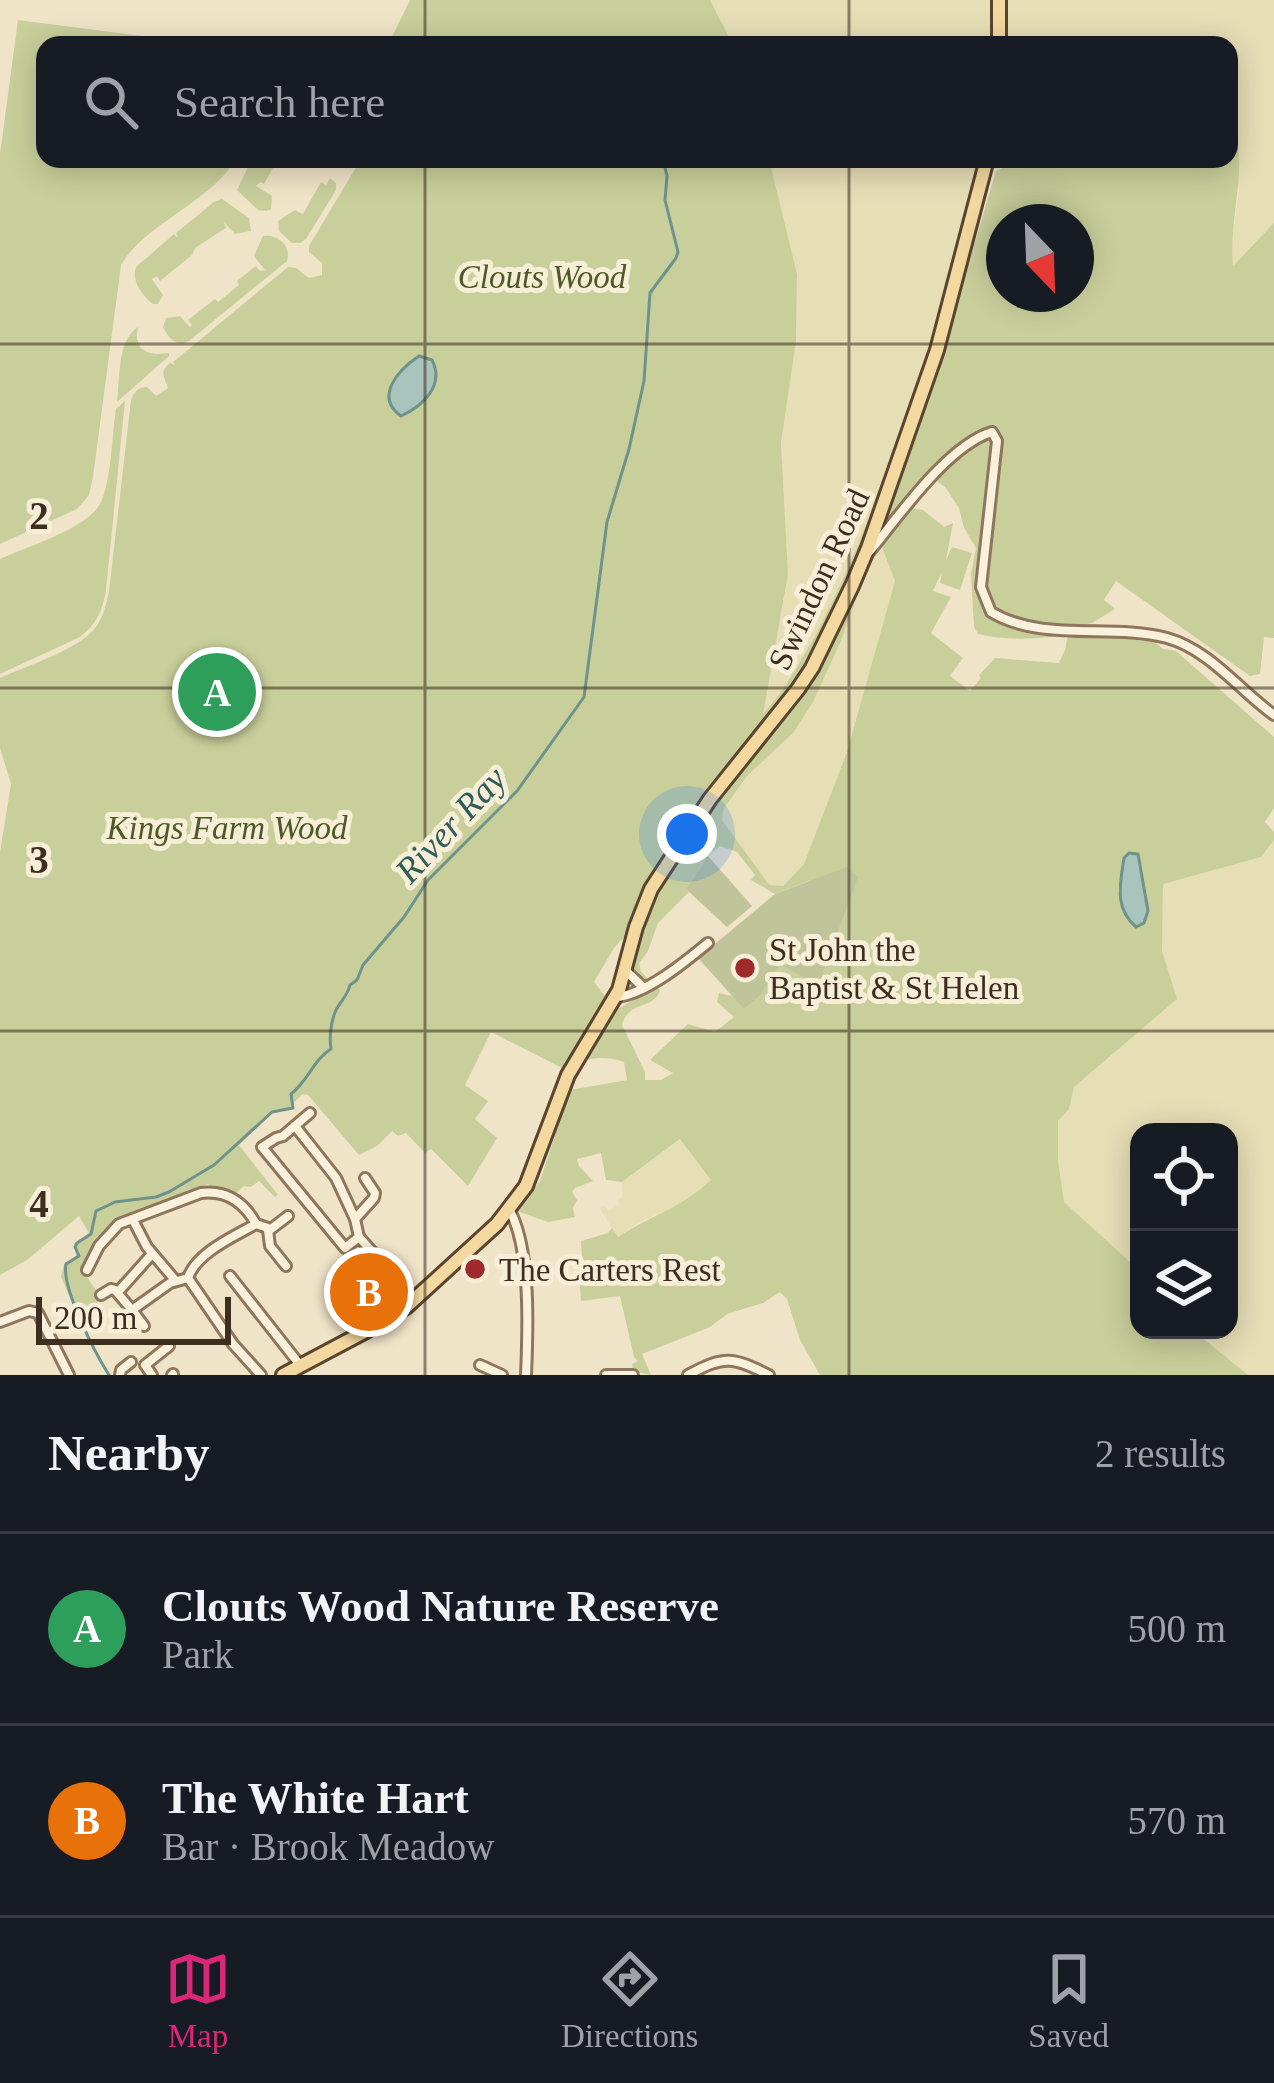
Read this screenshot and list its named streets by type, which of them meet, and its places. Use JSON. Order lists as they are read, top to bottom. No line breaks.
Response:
{"streets":{"main road":["Swindon Road"]},"water":["River Ray"],"parks":["Clouts Wood","Kings Farm Wood"],"places":["St John the Baptist & St Helen","The Carters Rest"],"scale_bar":"200 m","north":"bottom right","page":{"search":"Search here","pins":["A","B"],"scale":"200 m","heading":["Nearby","2 results"],"list":[{"mark":"A","name":"Clouts Wood Nature Reserve","note":"Park","value":"500 m"},{"mark":"B","name":"The White Hart","note":"Bar · Brook Meadow","value":"570 m"}],"nav":["Map","Directions","Saved"]},"grid":{"rows":["2","3","4"]}}
